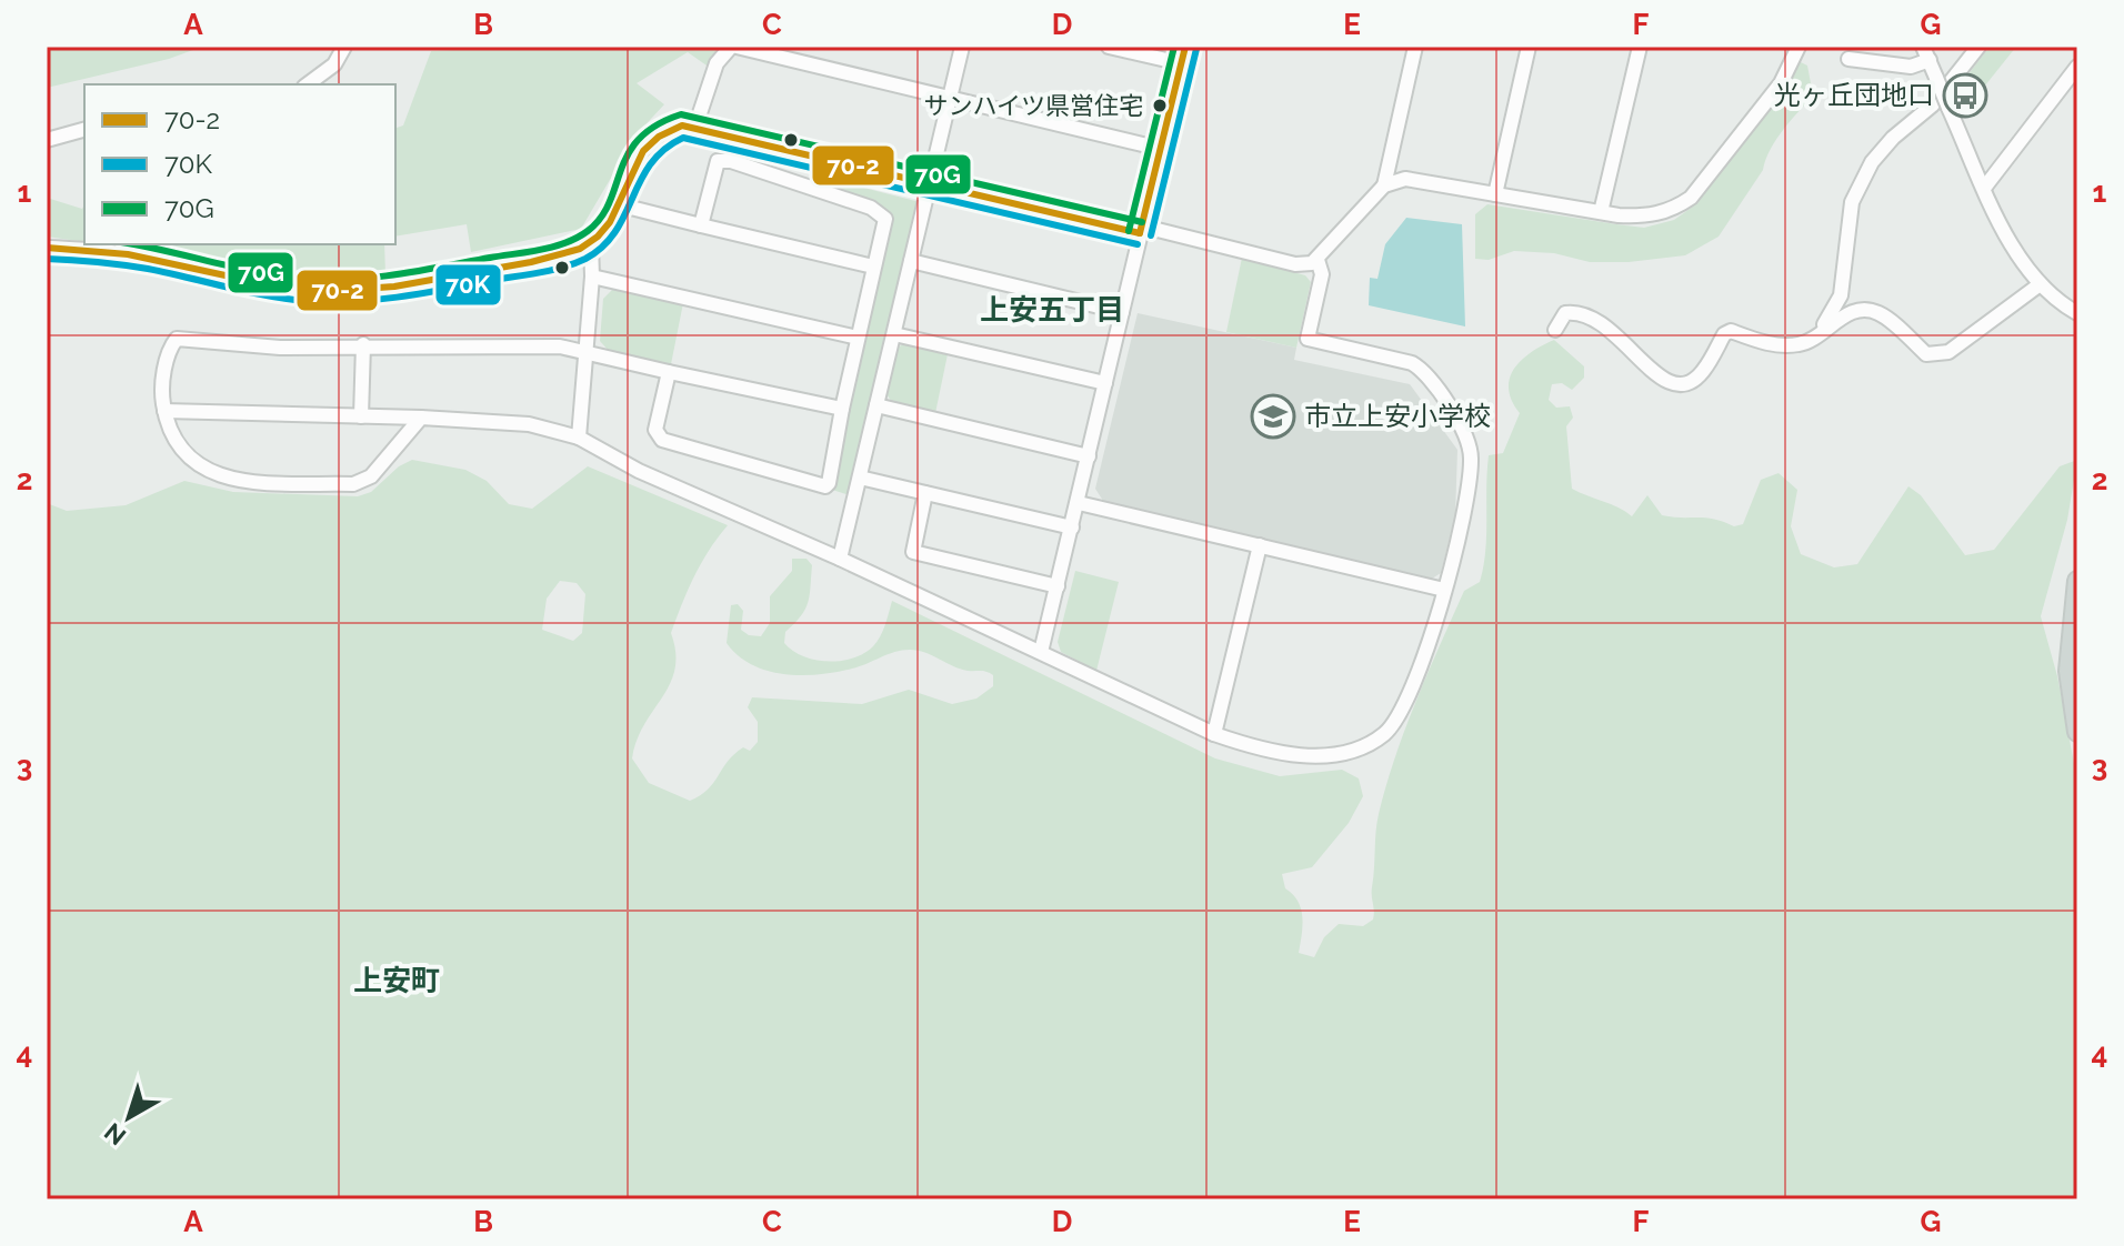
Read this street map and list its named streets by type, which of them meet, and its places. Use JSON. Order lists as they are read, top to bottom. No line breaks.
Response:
{"districts":["上安五丁目","上安町"],"places":{"bus stop":["光ヶ丘団地口"],"other":["サンハイツ県営住宅"],"school or university":["市立上安小学校"]},"lines":["transit line 70-2","transit line 70G","transit line 70K"],"legend":["70-2","70K","70G"],"north":"bottom left","grid":{"columns":["A","B","C","D","E","F","G"],"rows":["1","2","3","4"]}}
